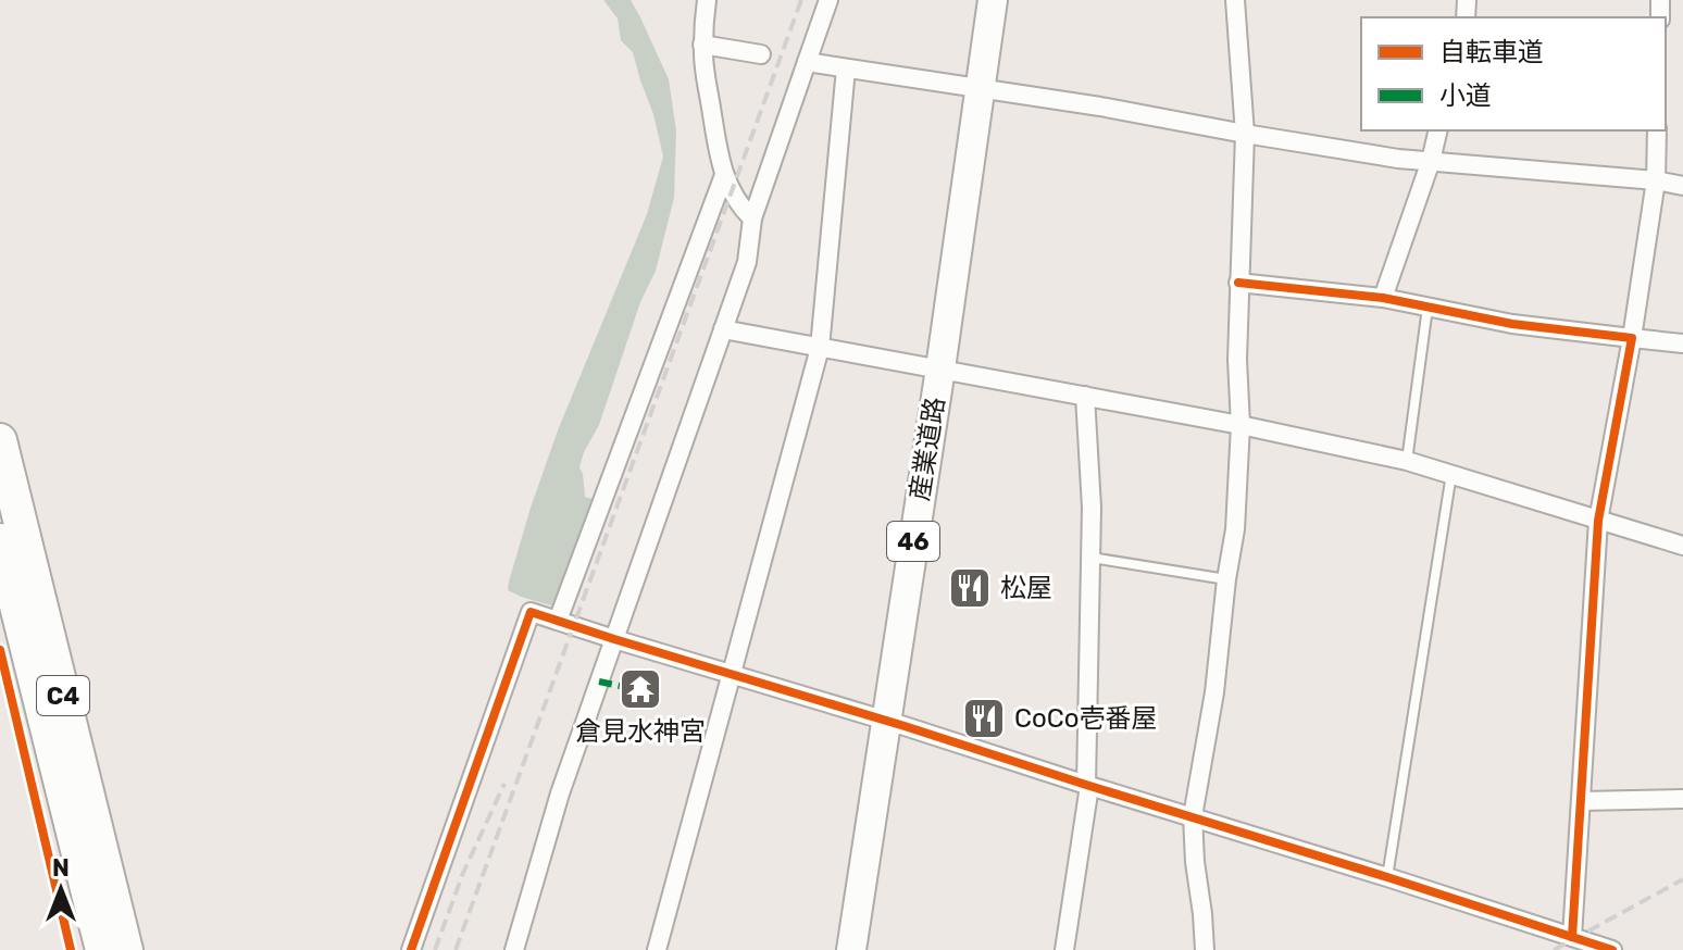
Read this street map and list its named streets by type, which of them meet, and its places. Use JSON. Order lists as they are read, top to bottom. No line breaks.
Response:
{"streets":{"highway":["C4"],"main road":["産業道路","46"]},"places":{"restaurant":["松屋","CoCo壱番屋"],"temple":["倉見水神宮"]},"legend":["自転車道","小道"],"north":"top"}
